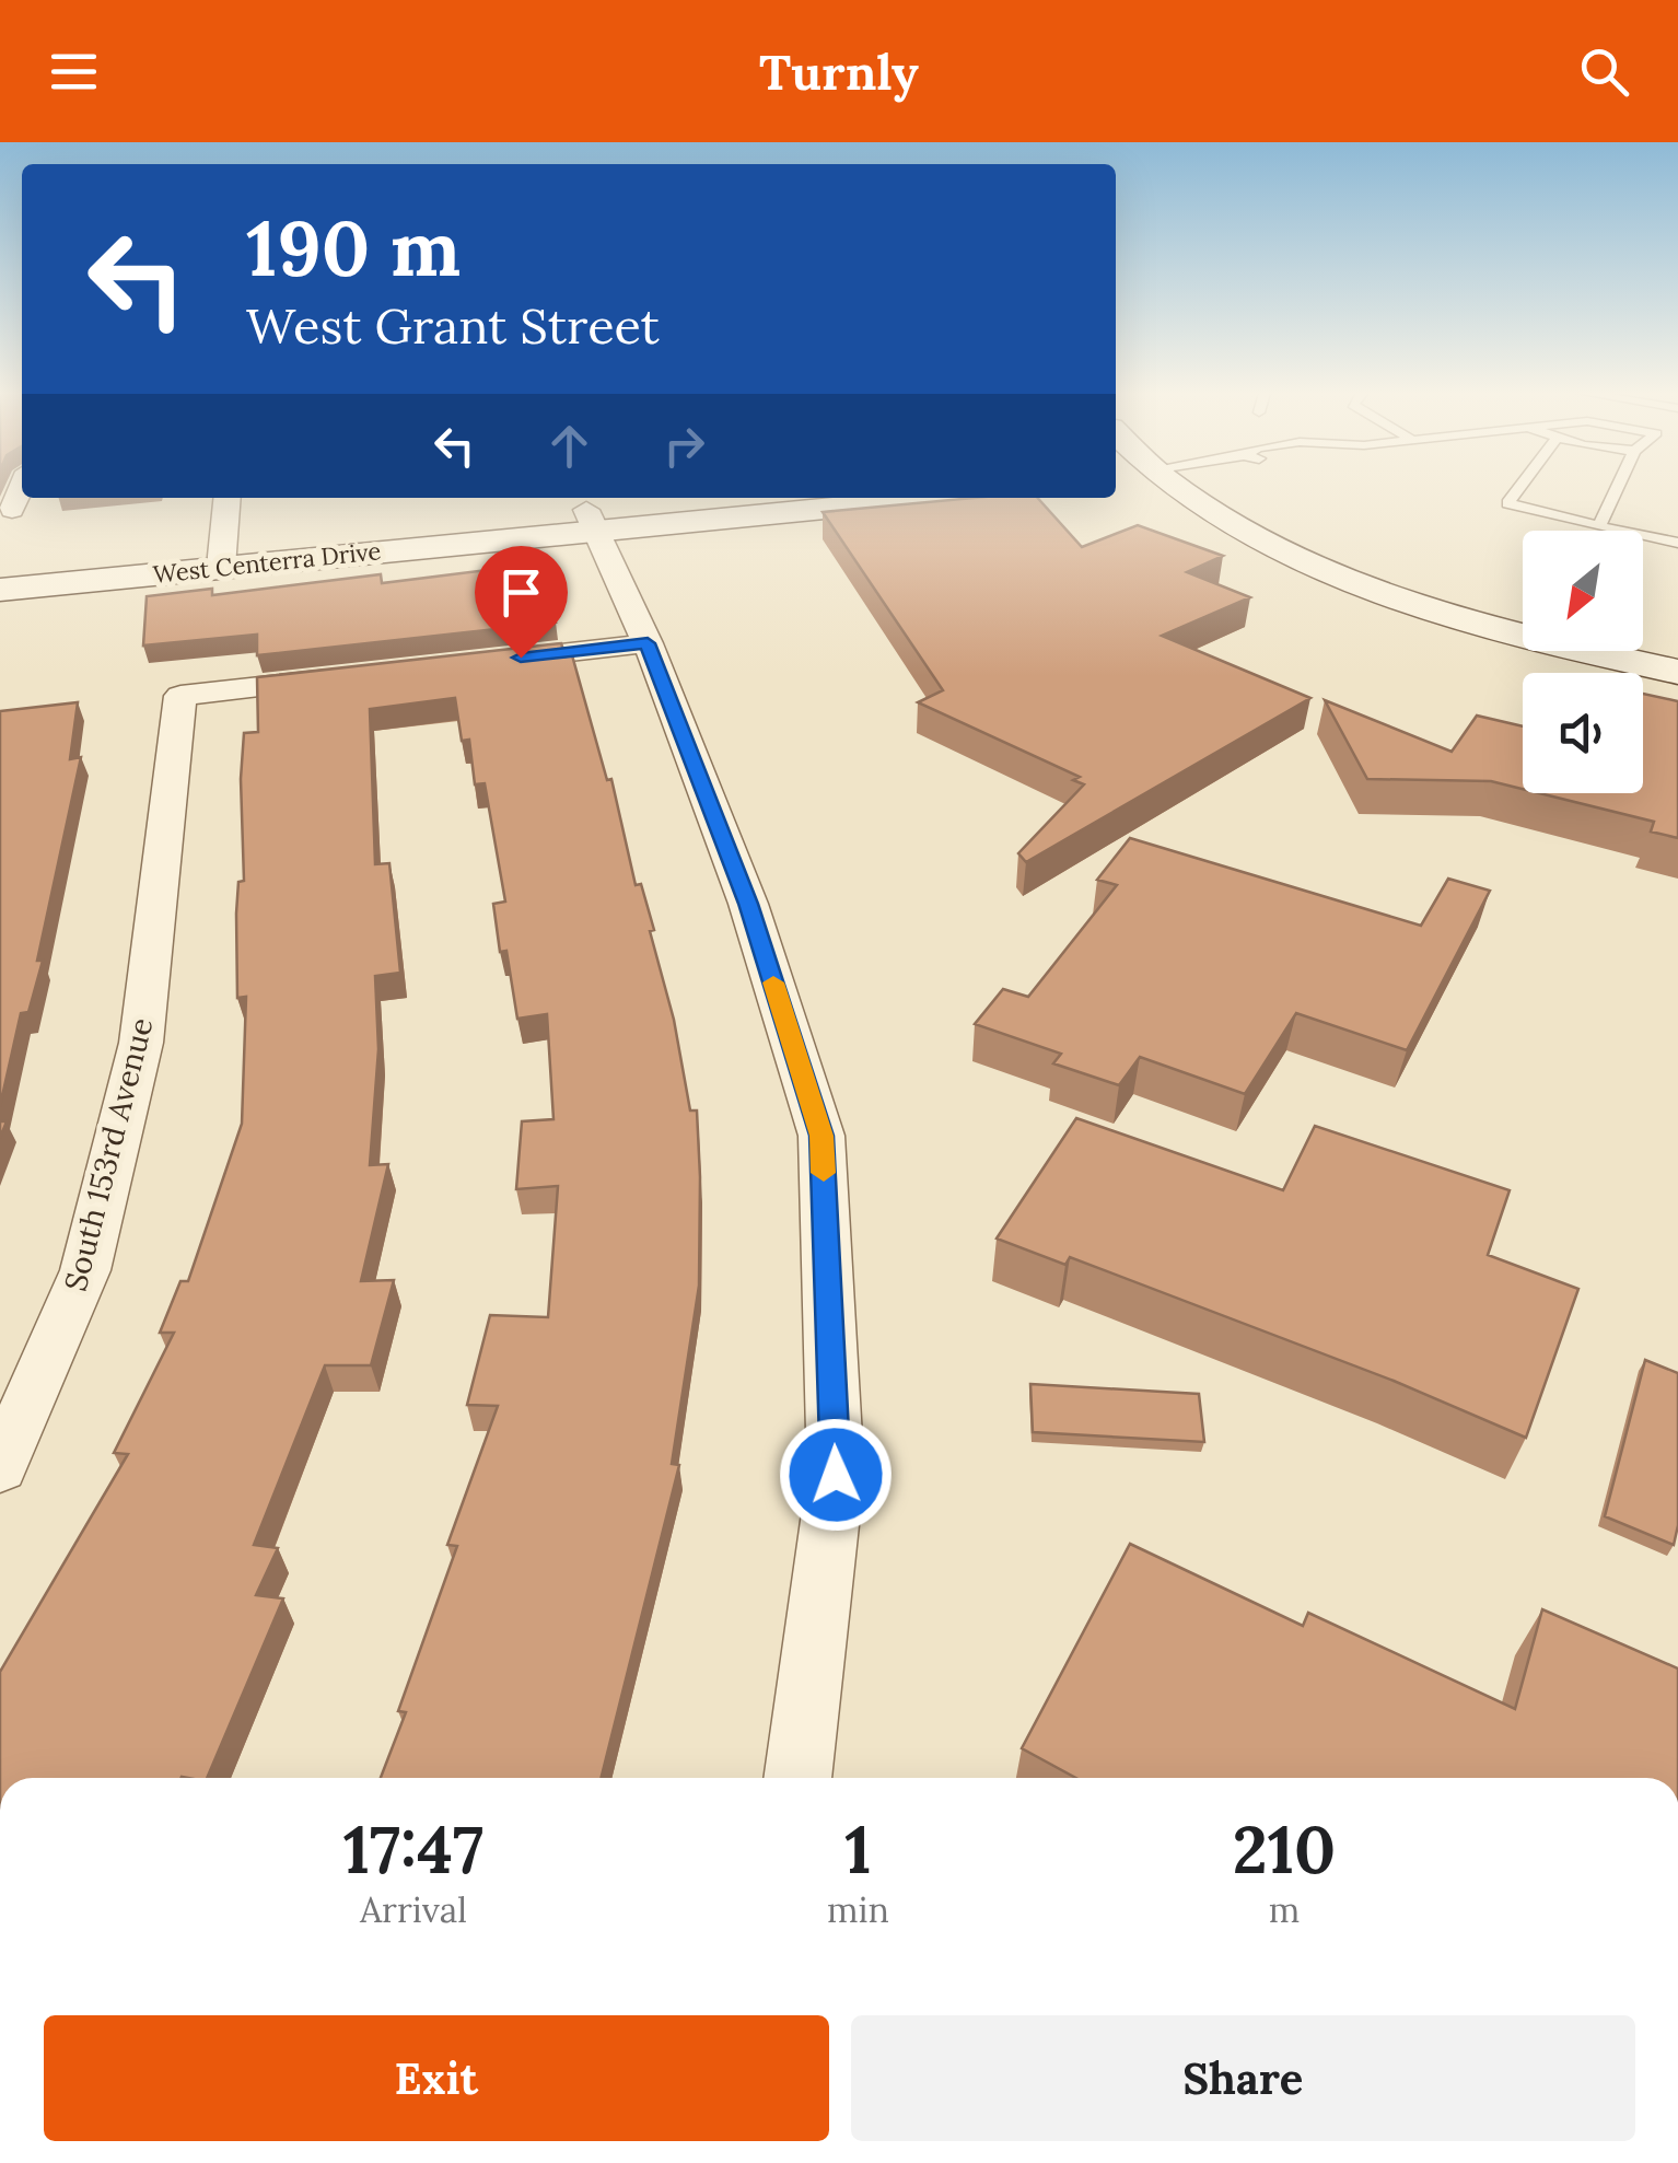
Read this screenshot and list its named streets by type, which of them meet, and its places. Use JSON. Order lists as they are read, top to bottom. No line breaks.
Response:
{"streets":{"street":["West Centerra Drive","South 153rd Avenue"]},"north":"bottom left","page":{"header":"Turnly","turn":["190 m","West Grant Street"],"eta":["17:47","Arrival","1","min","210","m"],"buttons":["Exit","Share"]}}
